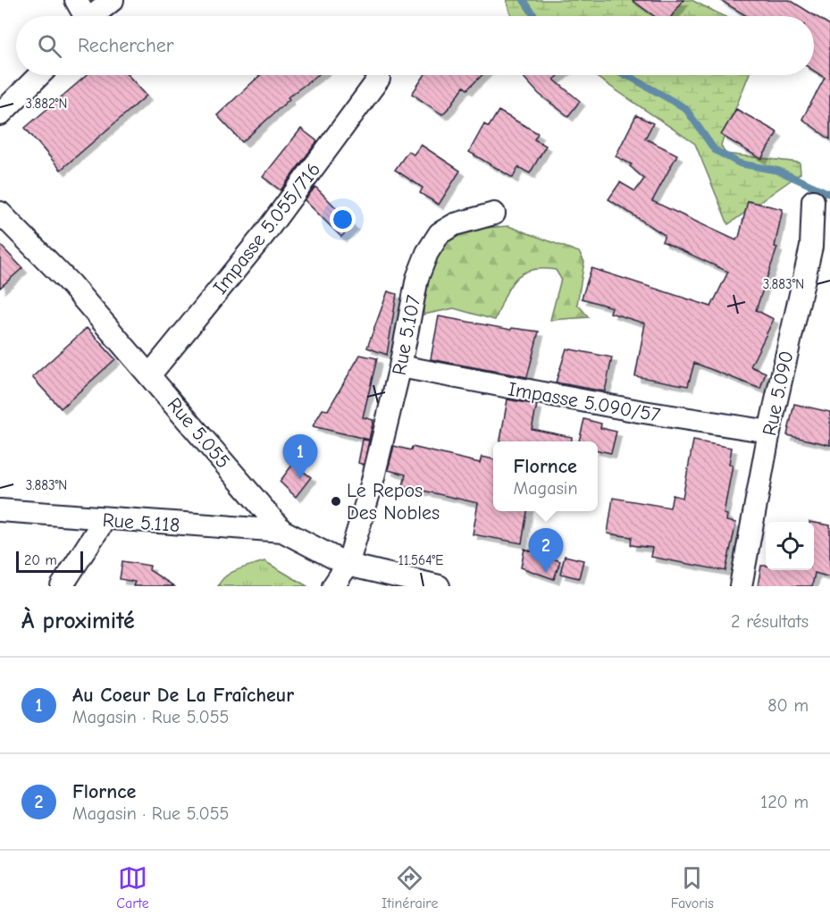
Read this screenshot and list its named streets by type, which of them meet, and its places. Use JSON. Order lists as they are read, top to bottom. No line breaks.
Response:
{"streets":{"street":["Impasse 5.055/716","Rue 5.107","Rue 5.090","Impasse 5.090/57","Rue 5.055","Rue 5.118"]},"crossings":[["Impasse 5.055/716","Rue 5.055"],["Rue 5.107","Impasse 5.090/57"],["Rue 5.107","Rue 5.055"],["Rue 5.090","Impasse 5.090/57"],["Rue 5.055","Rue 5.118"]],"places":["Le Repos Des Nobles"],"scale_bar":"20 m","page":{"search":"Rechercher","pins":["1","2"],"popup":["Flornce","Magasin"],"scale":"20 m","heading":["À proximité","2 résultats"],"list":[{"mark":"1","name":"Au Coeur De La Fraîcheur","note":"Magasin · Rue 5.055","value":"80 m"},{"mark":"2","name":"Flornce","note":"Magasin · Rue 5.055","value":"120 m"}],"nav":["Carte","Itinéraire","Favoris"]},"coordinates":["3.882°N","3.883°N","11.564°E"]}
